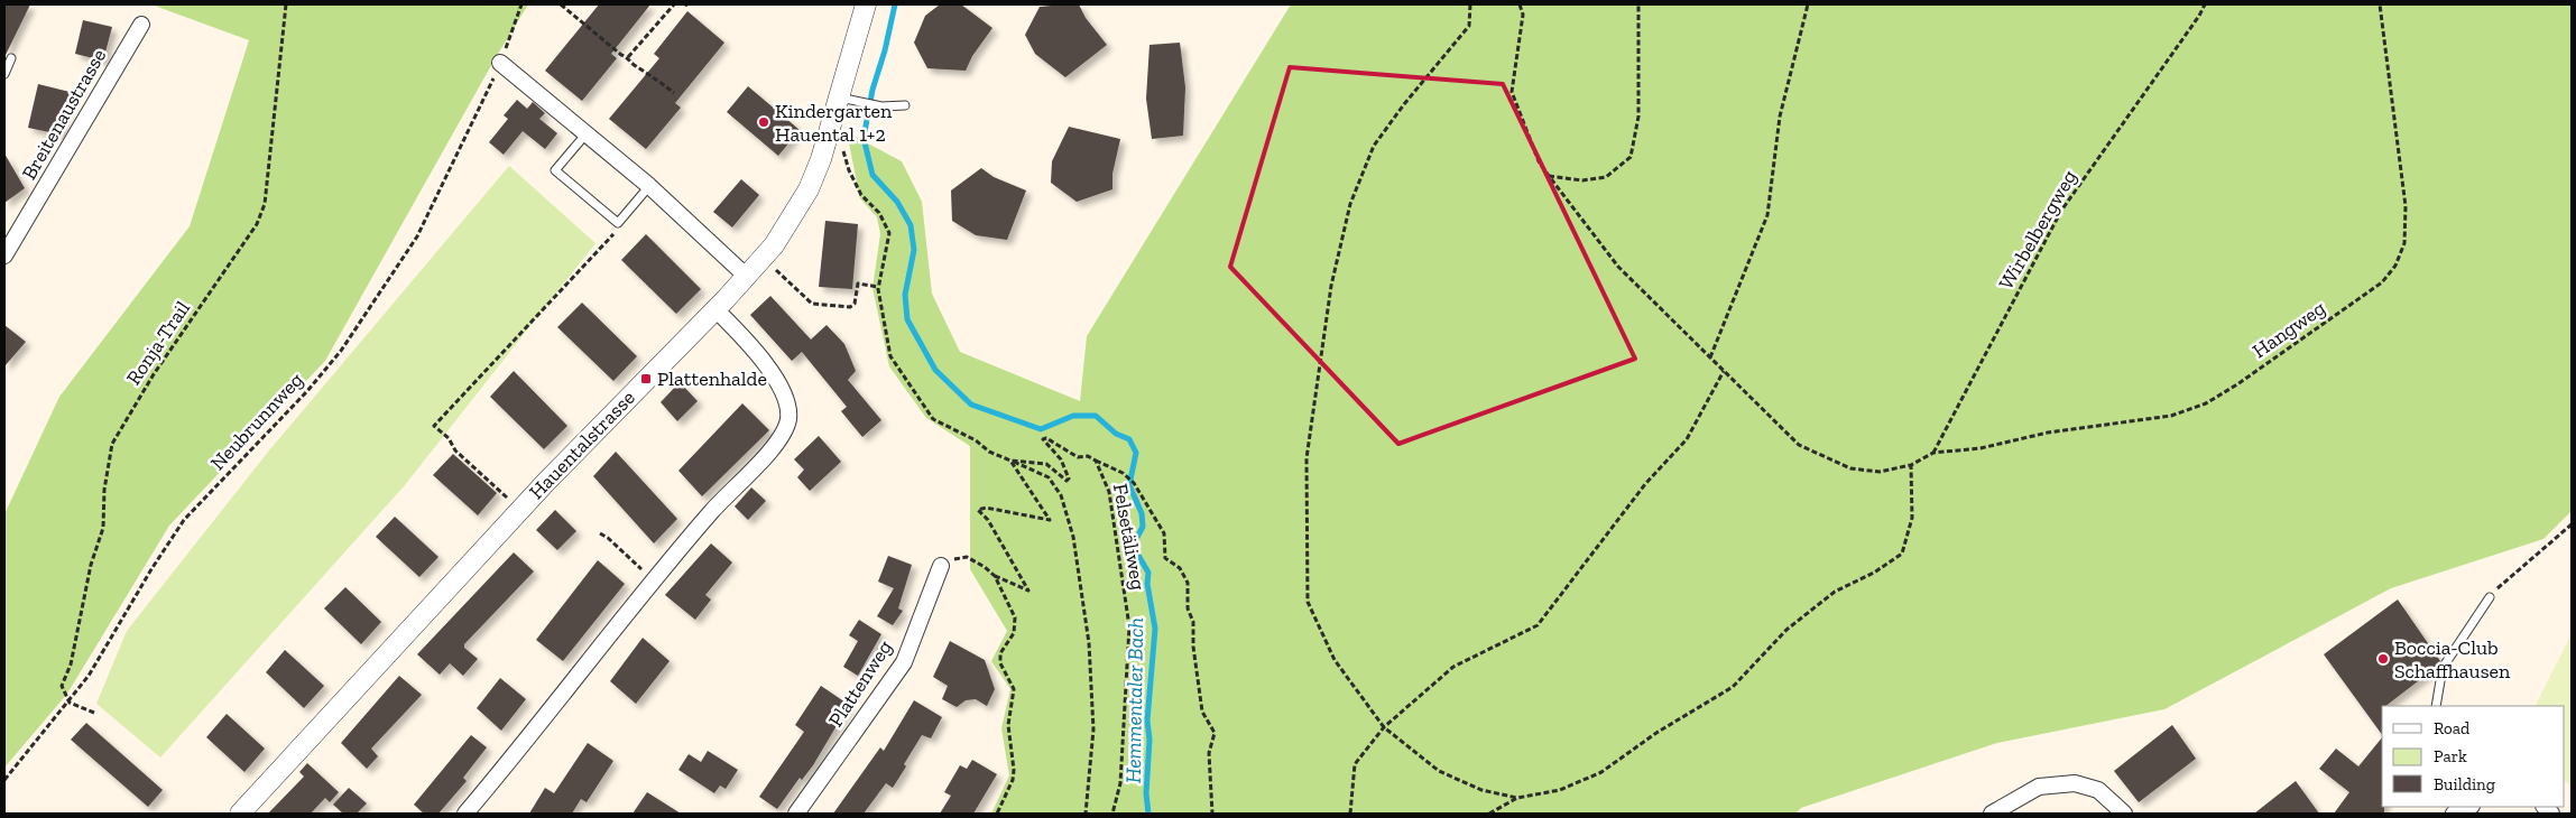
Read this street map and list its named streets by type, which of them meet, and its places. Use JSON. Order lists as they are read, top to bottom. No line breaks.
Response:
{"streets":{"street":["Breitenaustrasse","Hauentalstrasse","Plattenweg"],"path":["Wirbelbergweg","Hangweg","Ronja-Trail","Neubrunnweg","Felsetäliweg"]},"crossings":[["Wirbelbergweg","Hangweg"],["Ronja-Trail","Neubrunnweg"]],"water":["Hemmentaler Bach"],"places":{"other":["Kindergarten Hauental 1+2","Boccia-Club Schaffhausen"],"transit":["Plattenhalde"]},"legend":["Road","Park","Building"]}
